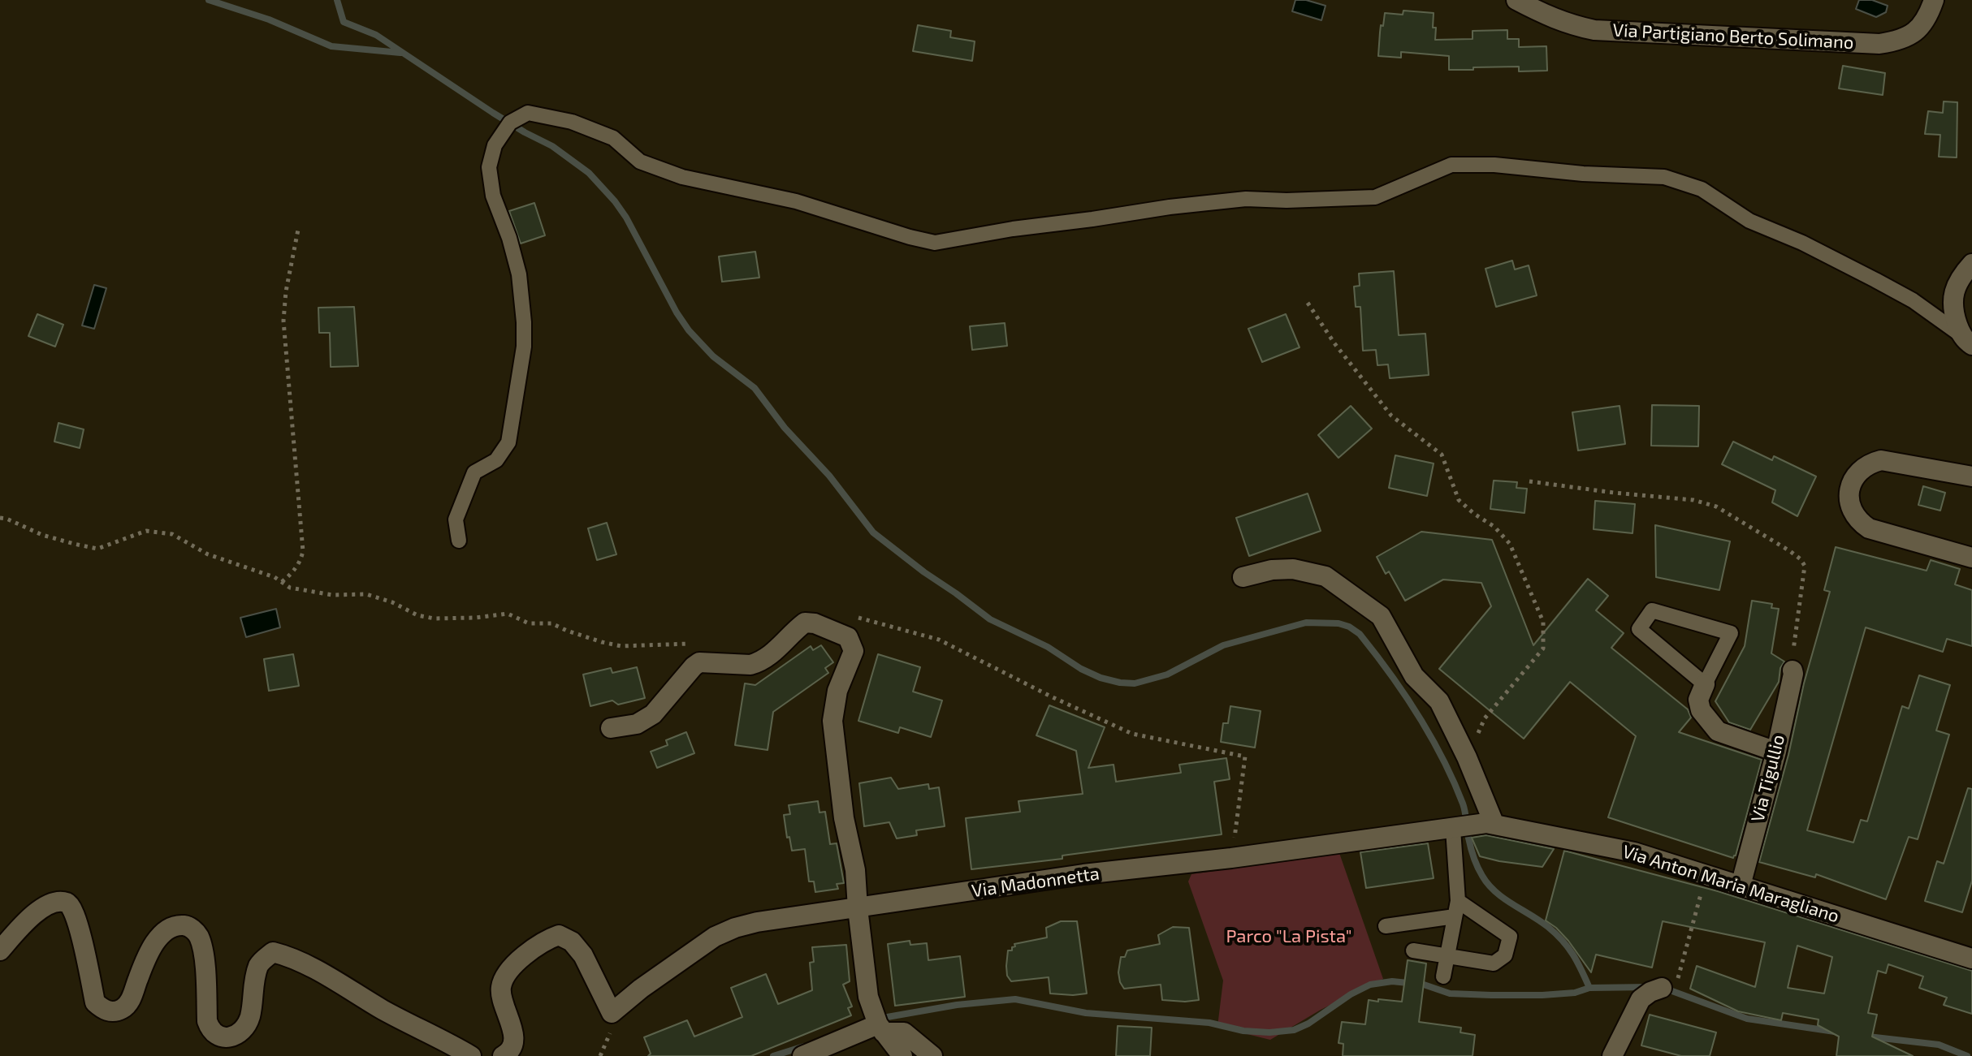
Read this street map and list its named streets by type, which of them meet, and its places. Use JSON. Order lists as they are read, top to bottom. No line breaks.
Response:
{"streets":{"street":["Via Partigiano Berto Solimano","Via Tigullio","Via Madonnetta","Via Anton Maria Maragliano"]},"crossings":[["Via Tigullio","Via Anton Maria Maragliano"],["Via Madonnetta","Via Anton Maria Maragliano"]],"parks":["Parco \"La Pista\""]}
